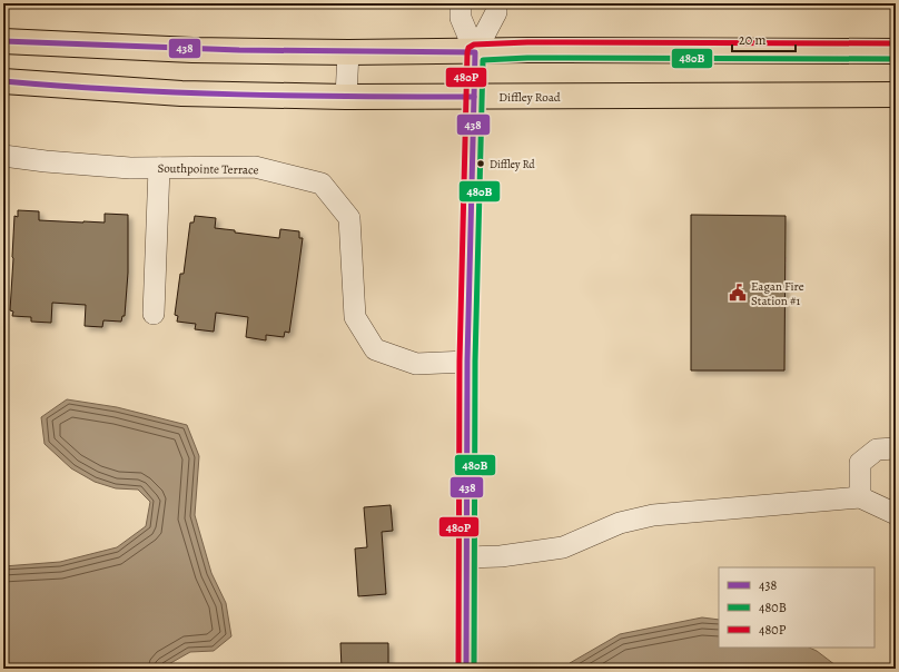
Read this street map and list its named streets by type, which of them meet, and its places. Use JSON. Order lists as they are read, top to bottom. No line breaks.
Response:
{"streets":{"main road":["Diffley Road"],"street":["Southpointe Terrace"]},"places":{"other":["Diffley Rd"],"public building":["Eagan Fire Station #1"]},"lines":["transit line 438","transit line 480P","transit line 480B"],"legend":["438","480B","480P"],"scale_bar":"20 m"}
